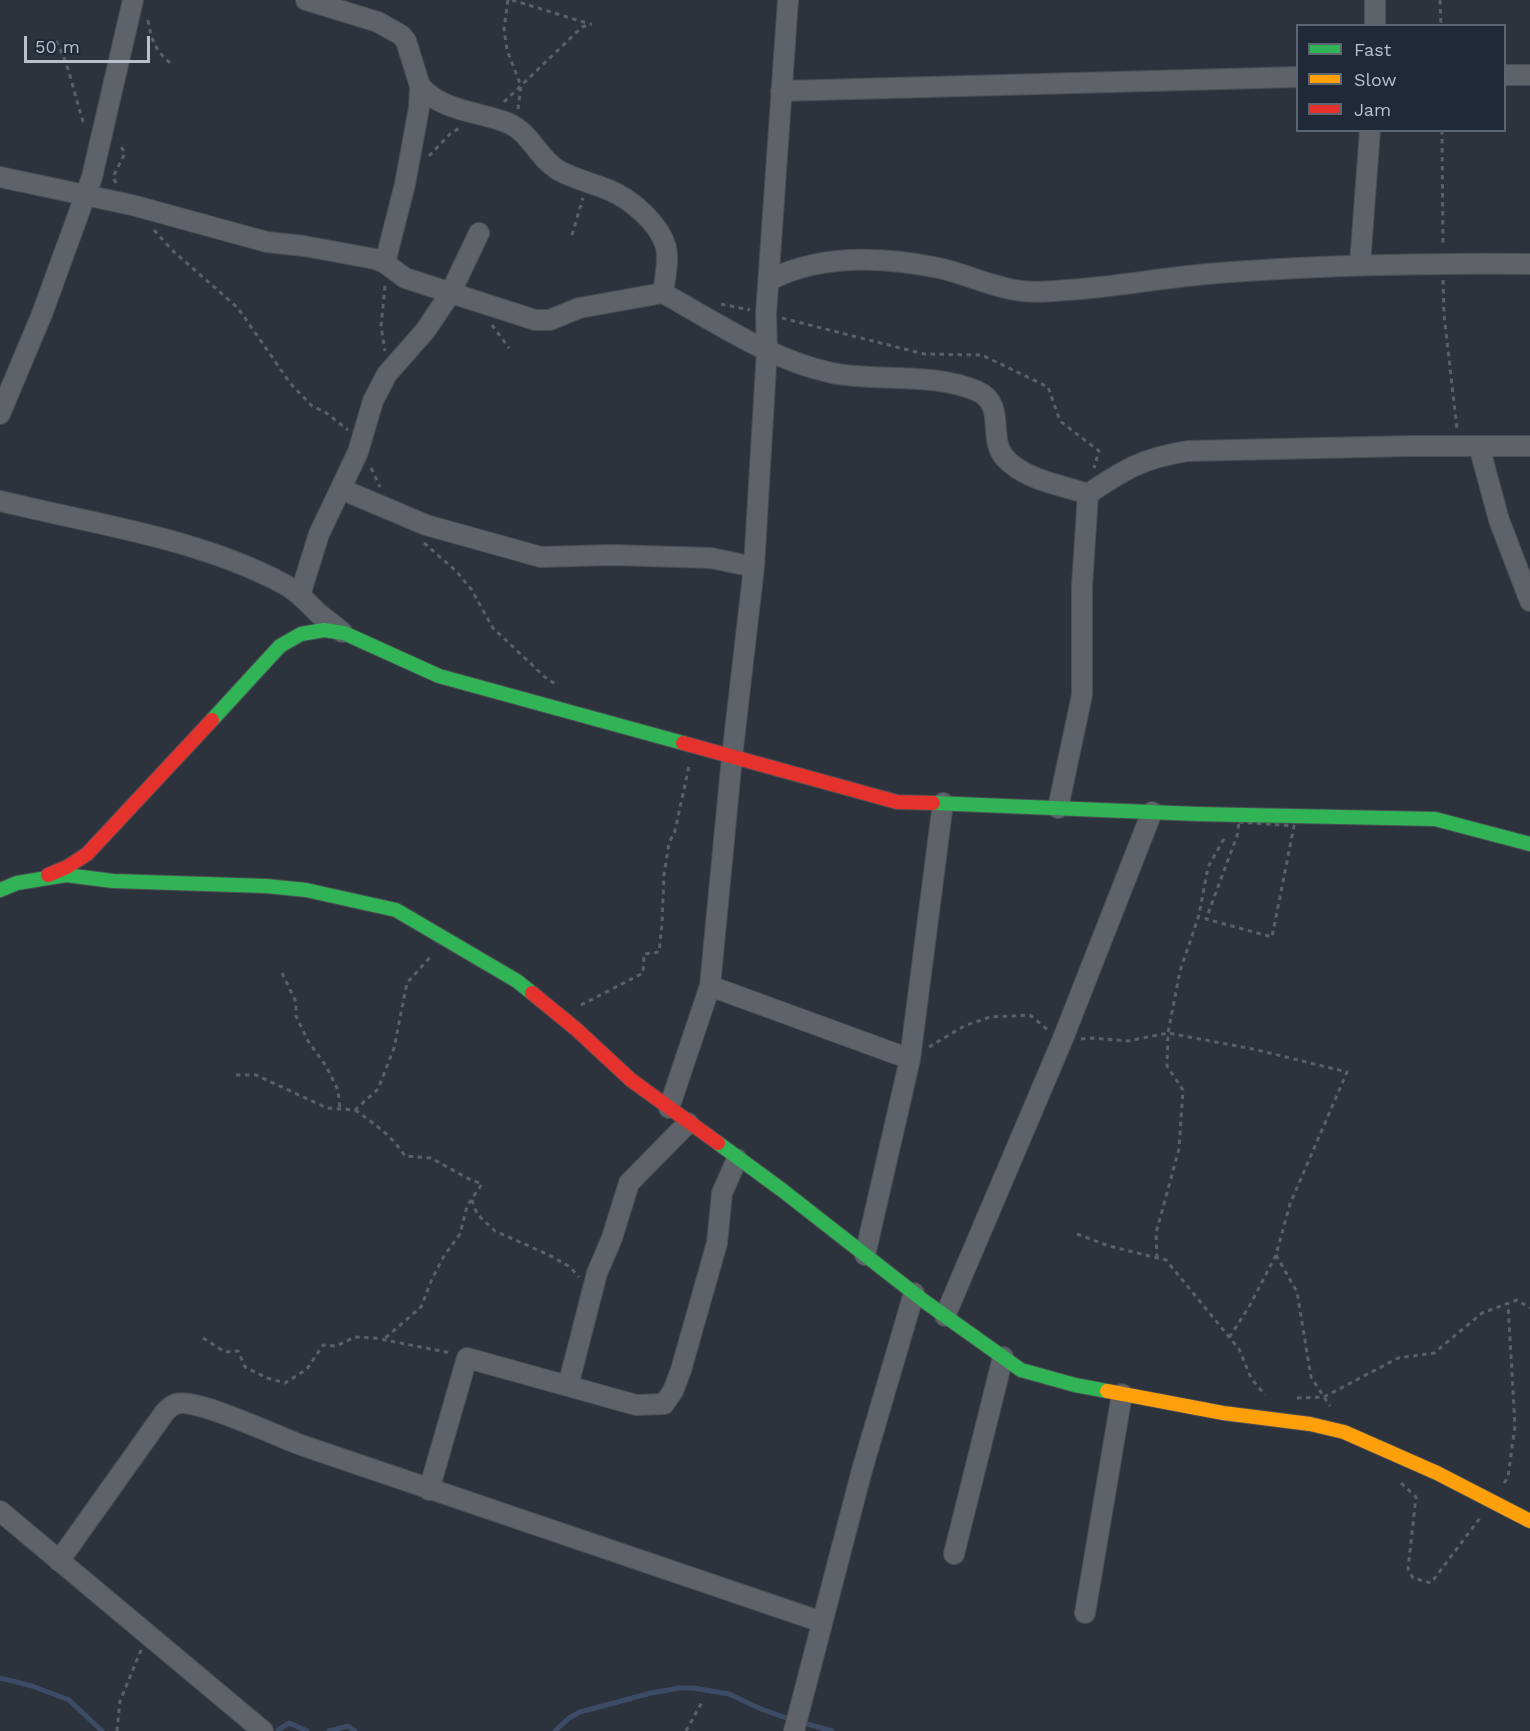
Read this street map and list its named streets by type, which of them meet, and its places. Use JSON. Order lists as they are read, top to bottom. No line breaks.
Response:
{"legend":["Fast","Slow","Jam"],"scale_bar":"50 m"}
